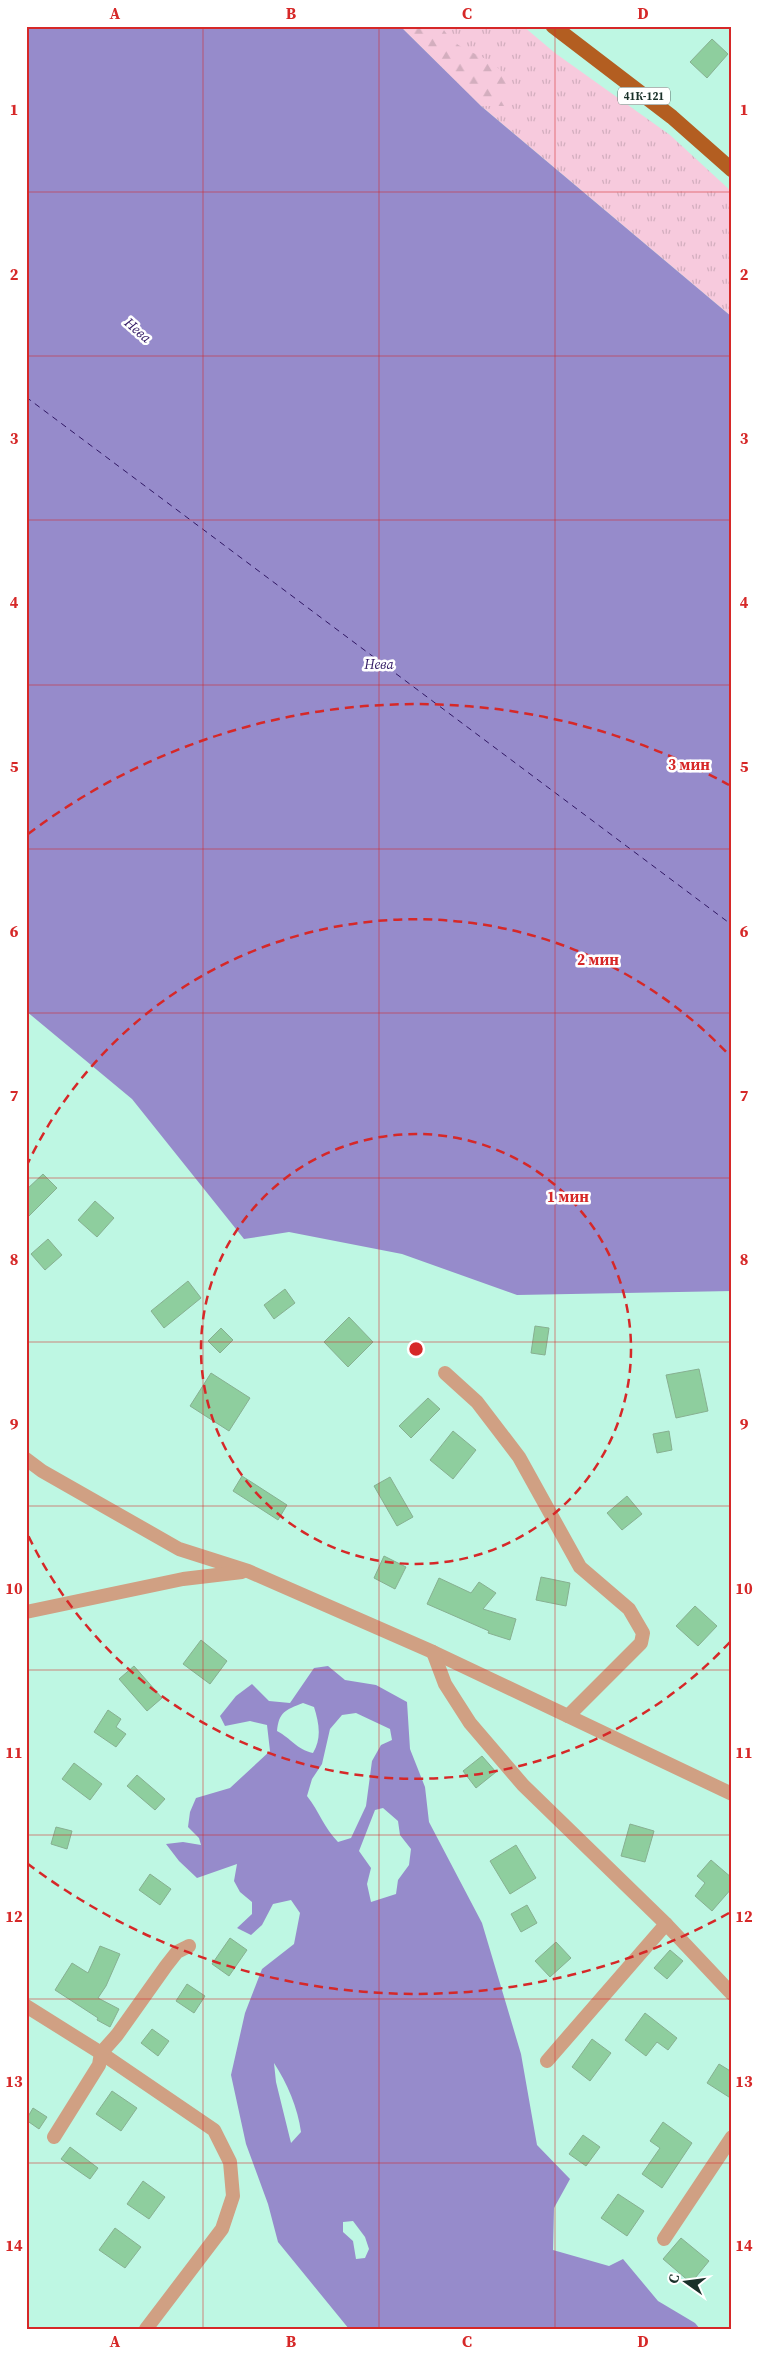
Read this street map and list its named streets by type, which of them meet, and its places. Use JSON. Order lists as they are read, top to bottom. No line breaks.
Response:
{"streets":{"main road":["41К-121"]},"water":["Нева"],"north":"left","grid":{"columns":["A","B","C","D"],"rows":["1","2","3","4","5","6","7","8","9","10","11","12","13","14"]},"rings":["3 мин","2 мин","1 мин"]}
